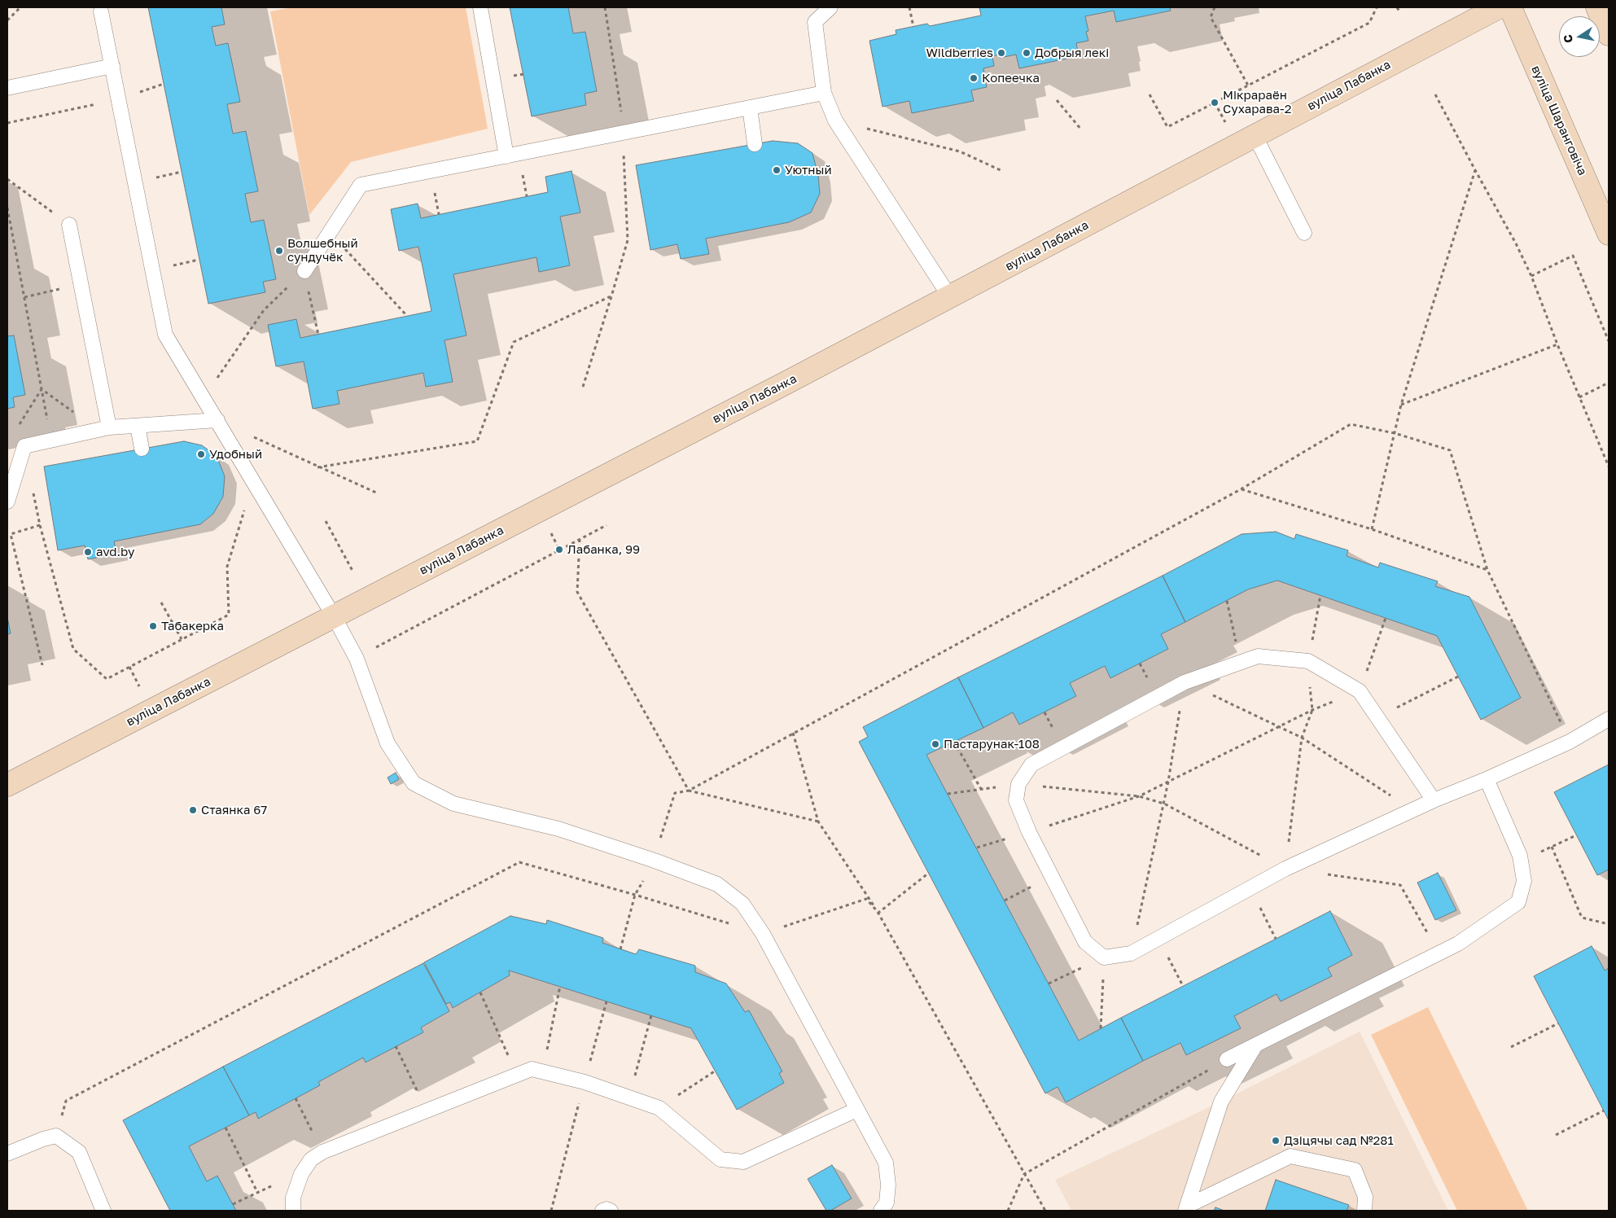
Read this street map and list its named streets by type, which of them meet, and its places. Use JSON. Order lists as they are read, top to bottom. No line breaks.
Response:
{"streets":{"main road":["вуліца Лабанка","вуліца Шаранговіча"]},"places":["Wildberries","Добрыя лекі","Копеечка","Мікрараён Сухарава-2","Уютный","Волшебный сундучёк","Удобный","Лабанка, 99","avd.by","Табакерка","Пастарунак-108","Стаянка 67","Дзіцячы сад №281"],"north":"left"}
